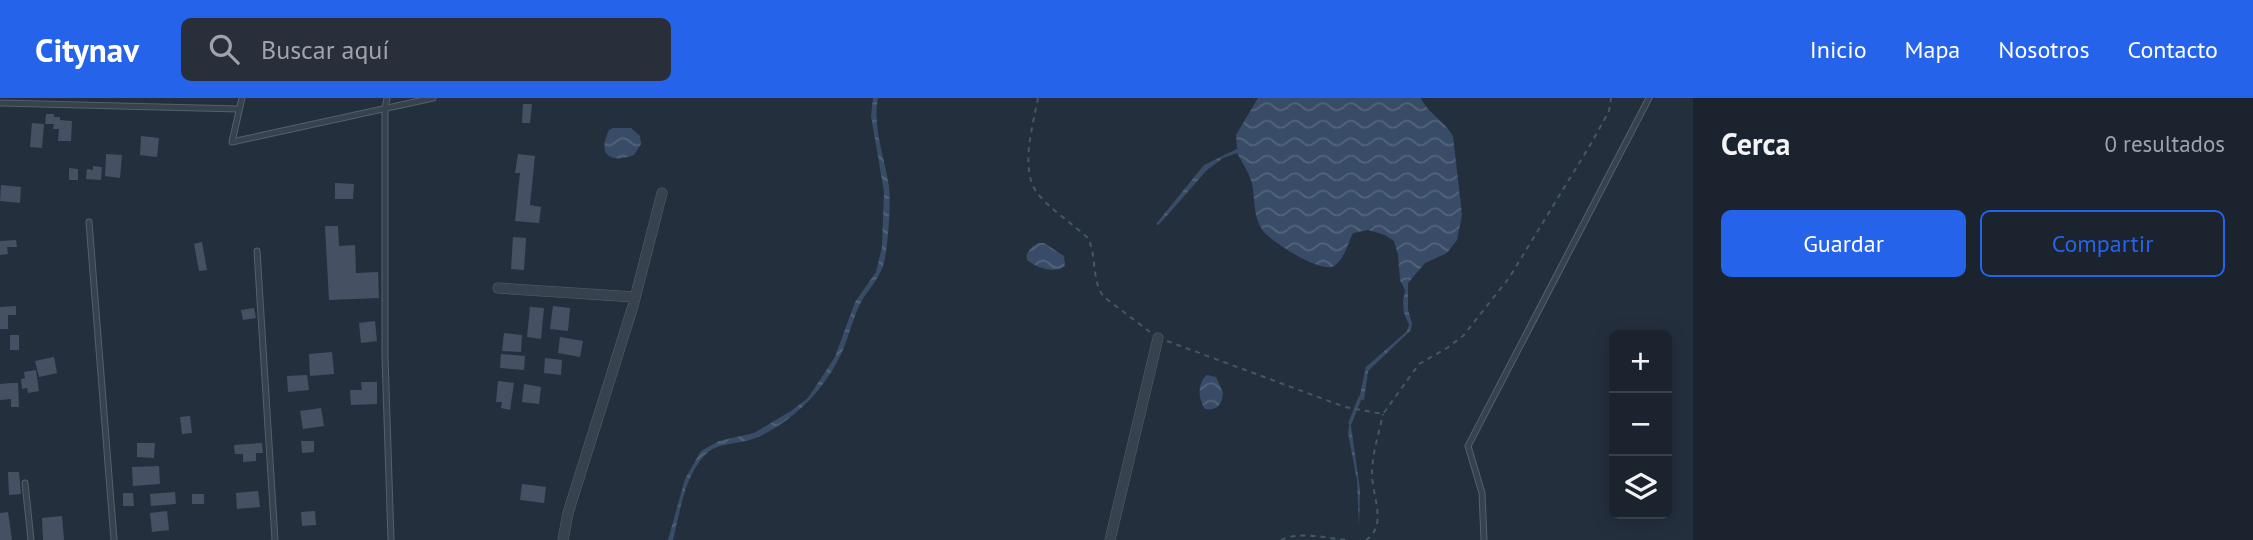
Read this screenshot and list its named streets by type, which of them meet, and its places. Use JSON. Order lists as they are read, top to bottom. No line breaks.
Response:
{"page":{"header":"Citynav","search":"Buscar aquí","nav":["Inicio","Mapa","Nosotros","Contacto"],"heading":["Cerca","0 resultados"],"buttons":["Guardar","Compartir"],"map_buttons":["+","−"]}}
